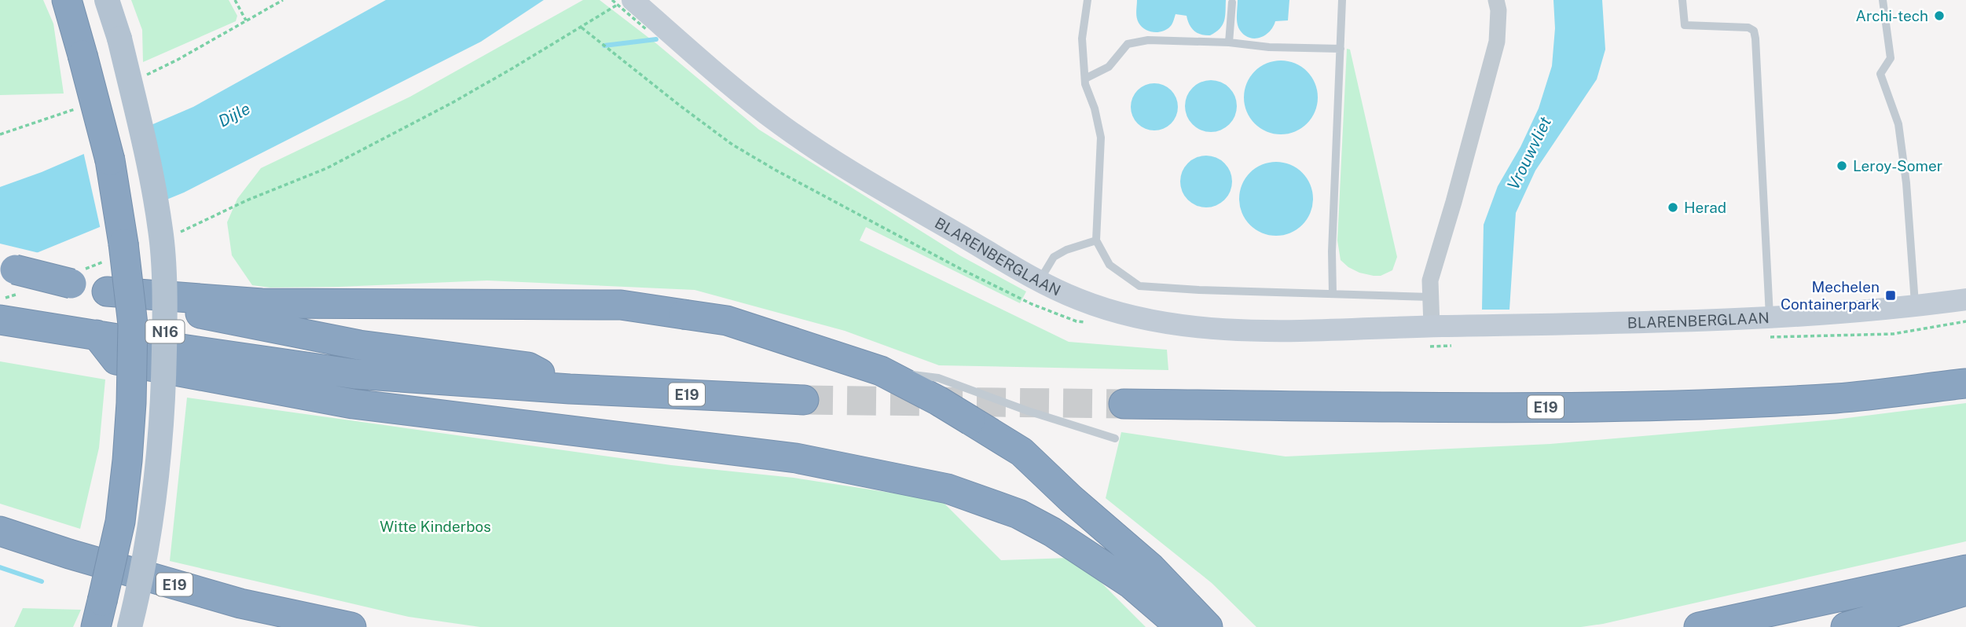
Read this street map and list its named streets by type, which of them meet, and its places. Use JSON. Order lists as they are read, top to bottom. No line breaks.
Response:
{"streets":{"highway":["N16","E19"],"street":["BLARENBERGLAAN"]},"water":["Dijle","Vrouwvliet"],"parks":["Witte Kinderbos"],"places":{"other":["Archi-tech","Leroy-Somer","Herad"],"transit":["Mechelen Containerpark"]}}
